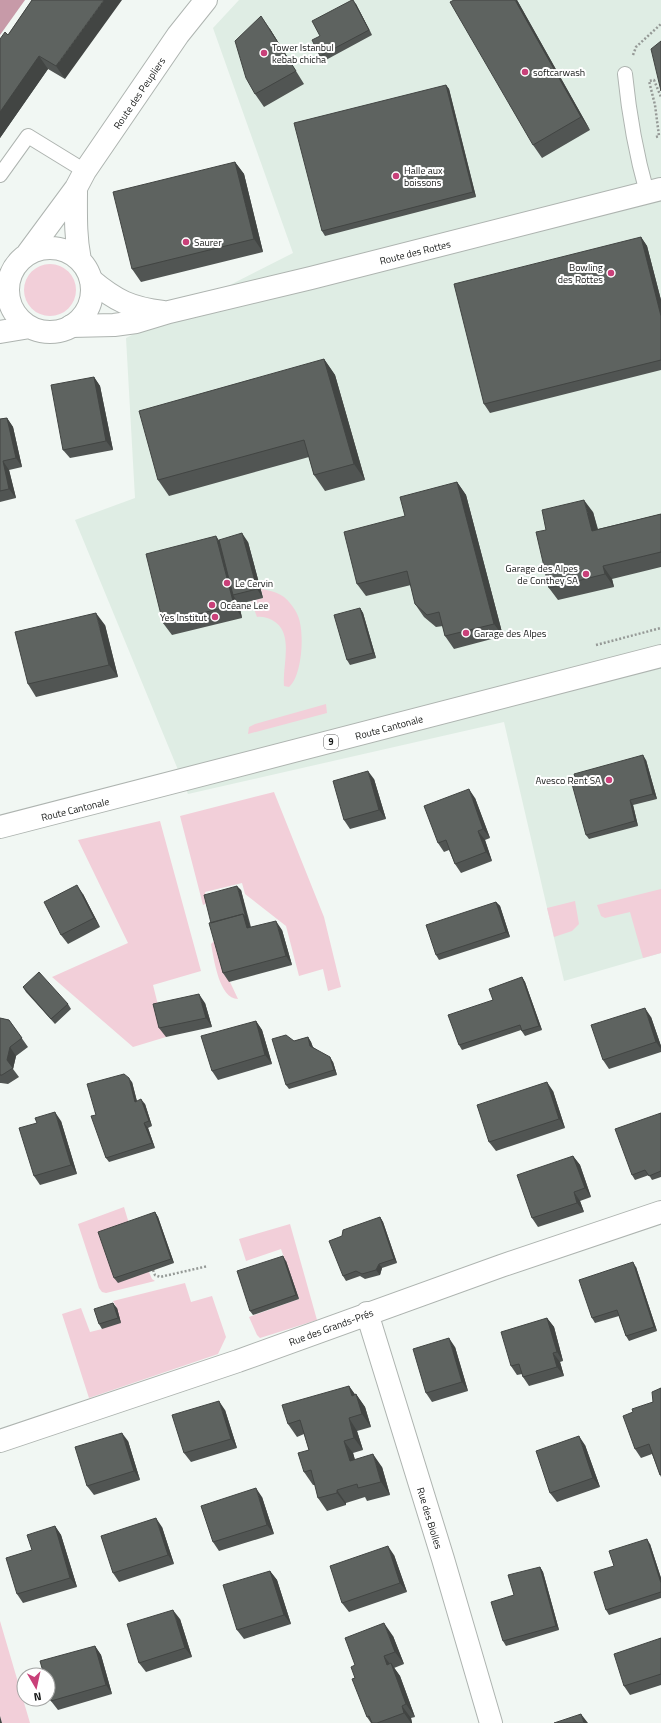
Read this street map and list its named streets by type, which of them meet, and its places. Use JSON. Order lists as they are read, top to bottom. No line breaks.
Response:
{"streets":{"street":["Route des Peupliers","Route des Rottes","Route Cantonale","9","Rue des Grands-Prés","Rue des Biolles"]},"crossings":[["Route des Peupliers","Route des Rottes"],["Rue des Grands-Prés","Rue des Biolles"]],"places":["Tower Istanbul kebab chicha","softcarwash","Halle aux boissons","Saurer","Bowling des Rottes","Garage des Alpes de Conthey SA","Le Cervin","Océane Lee","Yes Institut","Garage des Alpes","Avesco Rent SA"],"north":"bottom"}
